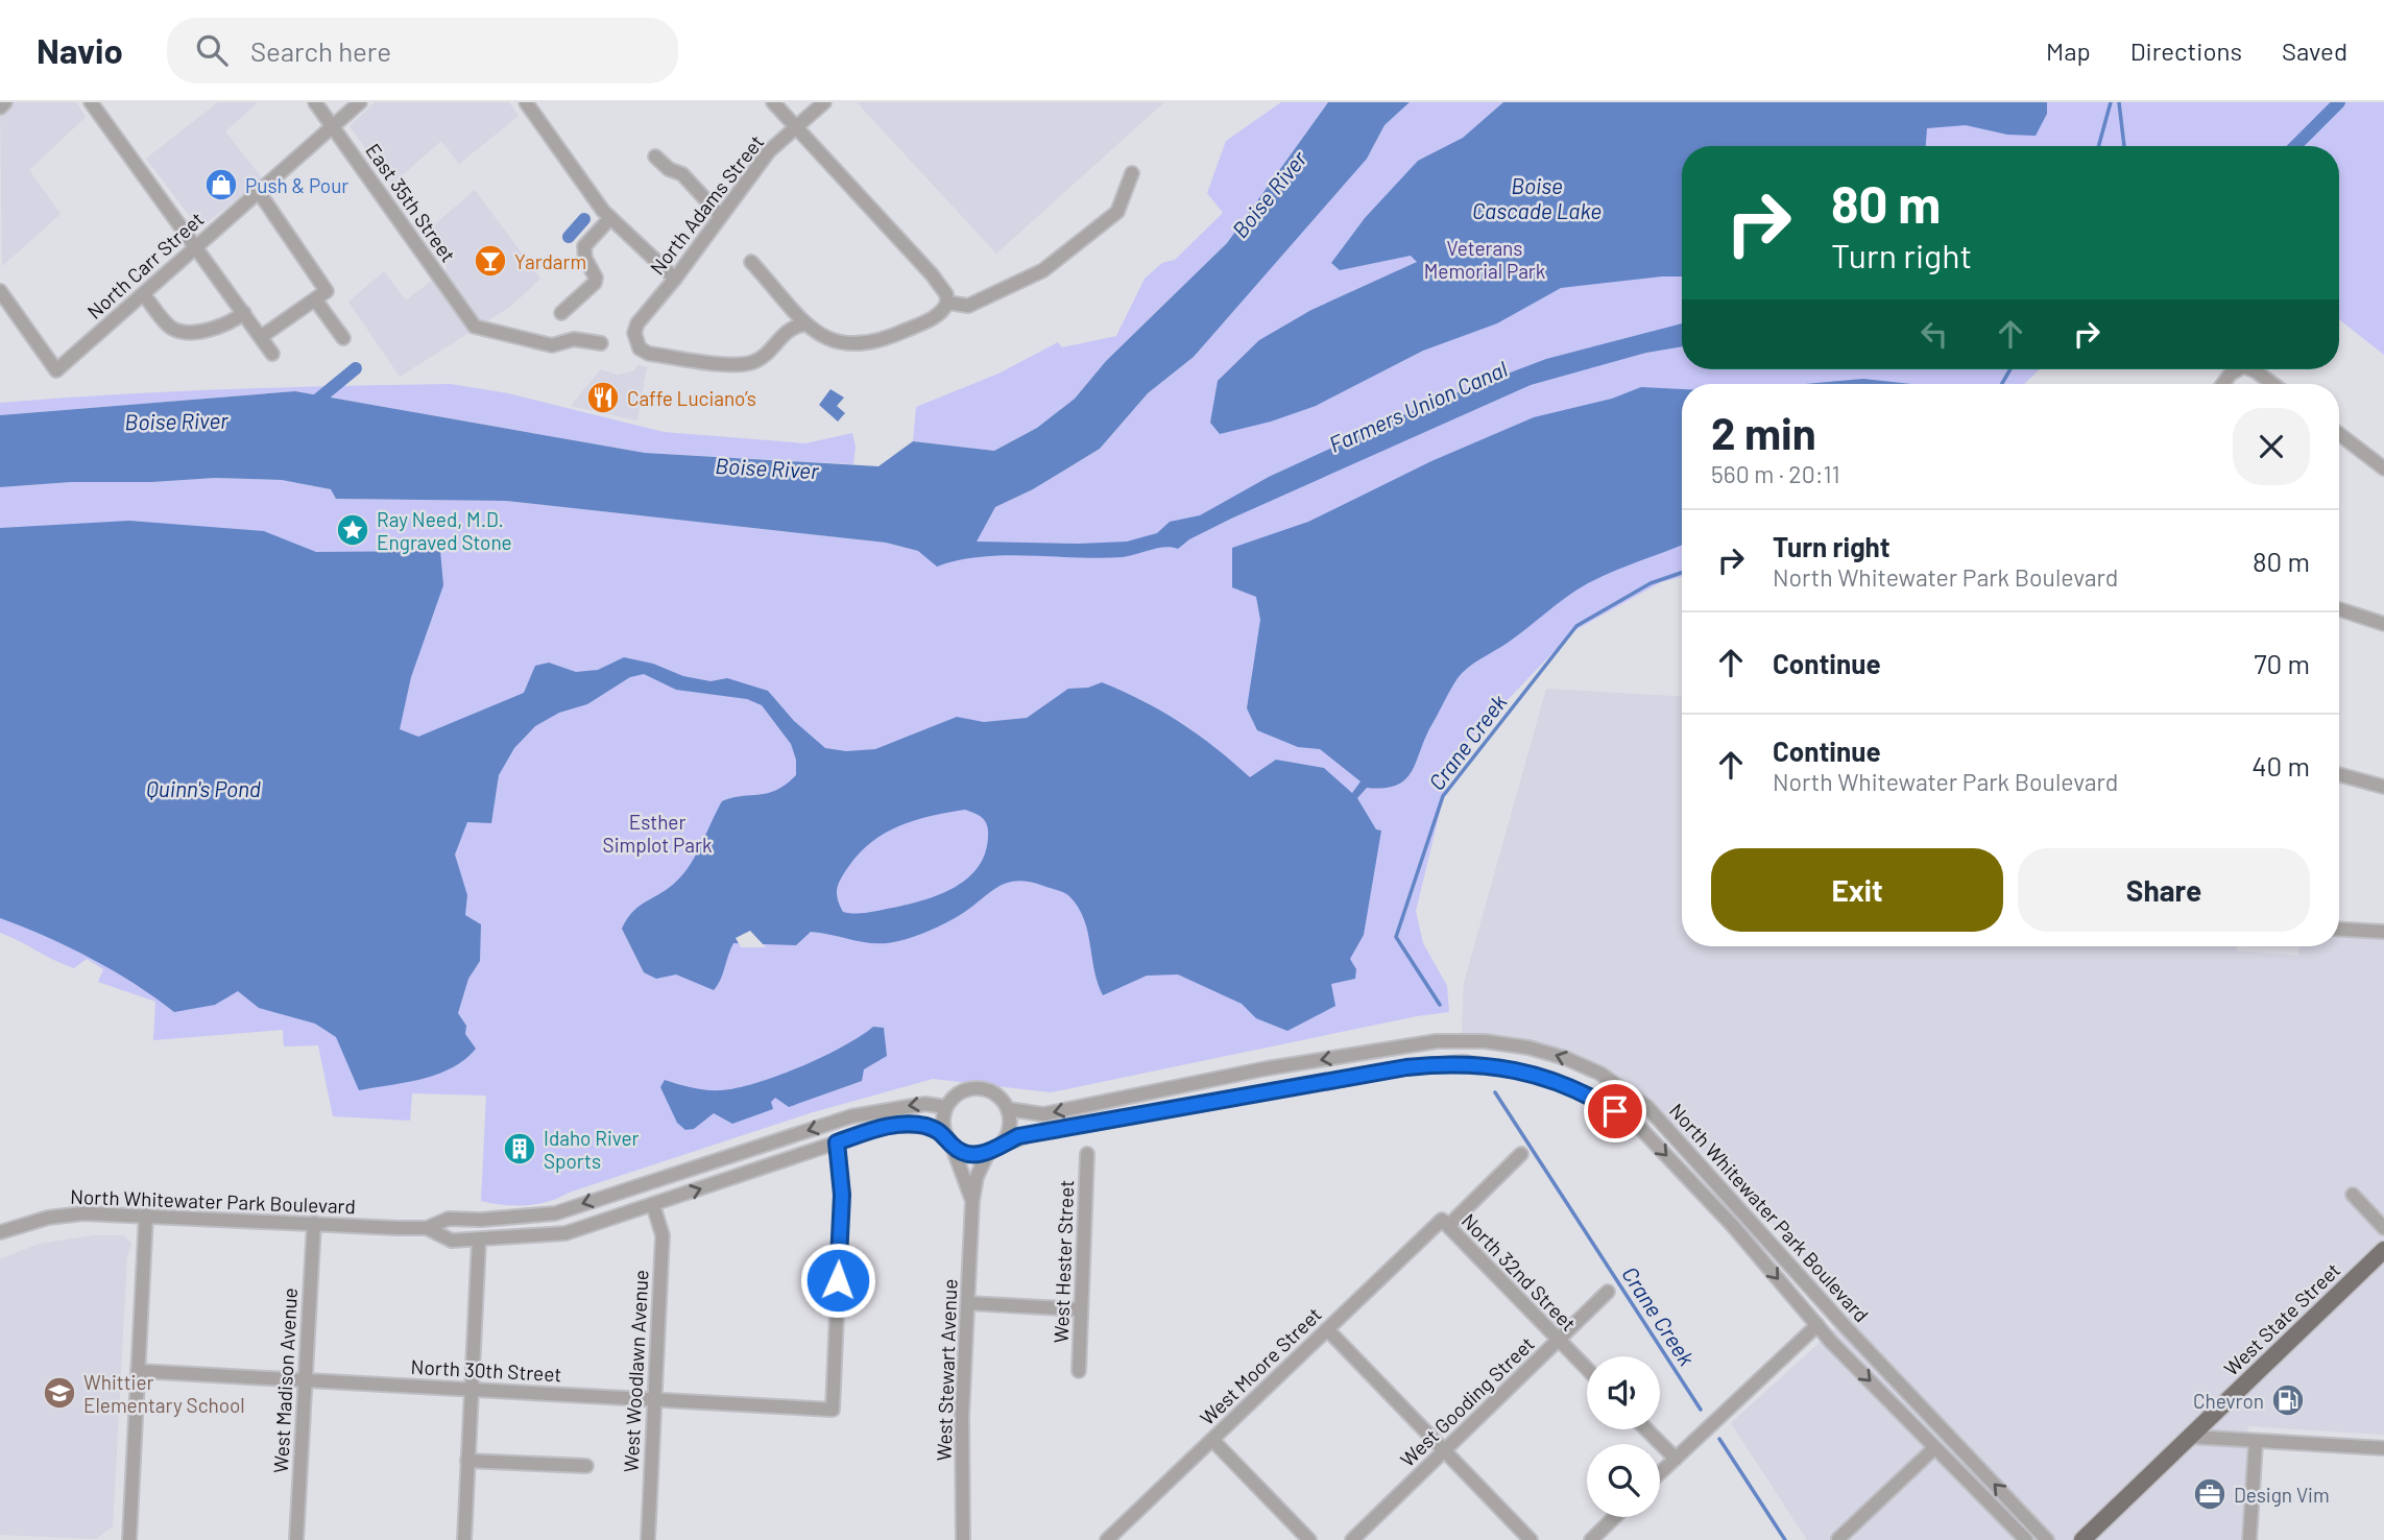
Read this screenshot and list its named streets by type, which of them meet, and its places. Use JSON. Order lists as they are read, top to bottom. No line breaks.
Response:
{"streets":{"main road":["West State Street"],"street":["East 35th Street","North Adams Street","North Carr Street","North Whitewater Park Boulevard","West Hester Street","North 32nd Street","West Moore Street","North 30th Street","West Stewart Avenue","West Woodlawn Avenue","West Madison Avenue","West Gooding Street"]},"crossings":[["East 35th Street","North Carr Street"],["North Whitewater Park Boulevard","North 30th Street"],["North Whitewater Park Boulevard","West Stewart Avenue"],["North Whitewater Park Boulevard","West Woodlawn Avenue"],["North Whitewater Park Boulevard","West Madison Avenue"],["North 32nd Street","West Moore Street"],["North 32nd Street","West Gooding Street"],["North 30th Street","West Woodlawn Avenue"],["North 30th Street","West Madison Avenue"]],"water":["Boise Cascade Lake","Boise River","Farmers Union Canal","Crane Creek","Quinn's Pond"],"parks":["Veterans Memorial Park","Esther Simplot Park"],"places":{"shop":["Push & Pour"],"bar":["Yardarm"],"restaurant":["Caffe Luciano’s"],"place":["Ray Need, M.D. Engraved Stone"],"building":["Idaho River Sports"],"school or university":["Whittier Elementary School"],"fuel station":["Chevron"],"office":["Design Vim"]},"page":{"header":"Navio","search":"Search here","nav":["Map","Directions","Saved"],"turn":["80 m","Turn right"],"heading":["2 min","560 m · 20:11"],"list":[{"name":"Turn right","note":"North Whitewater Park Boulevard","value":"80 m"},{"name":"Continue","value":"70 m"},{"name":"Continue","note":"North Whitewater Park Boulevard","value":"40 m"}],"buttons":["Exit","Share"]}}
